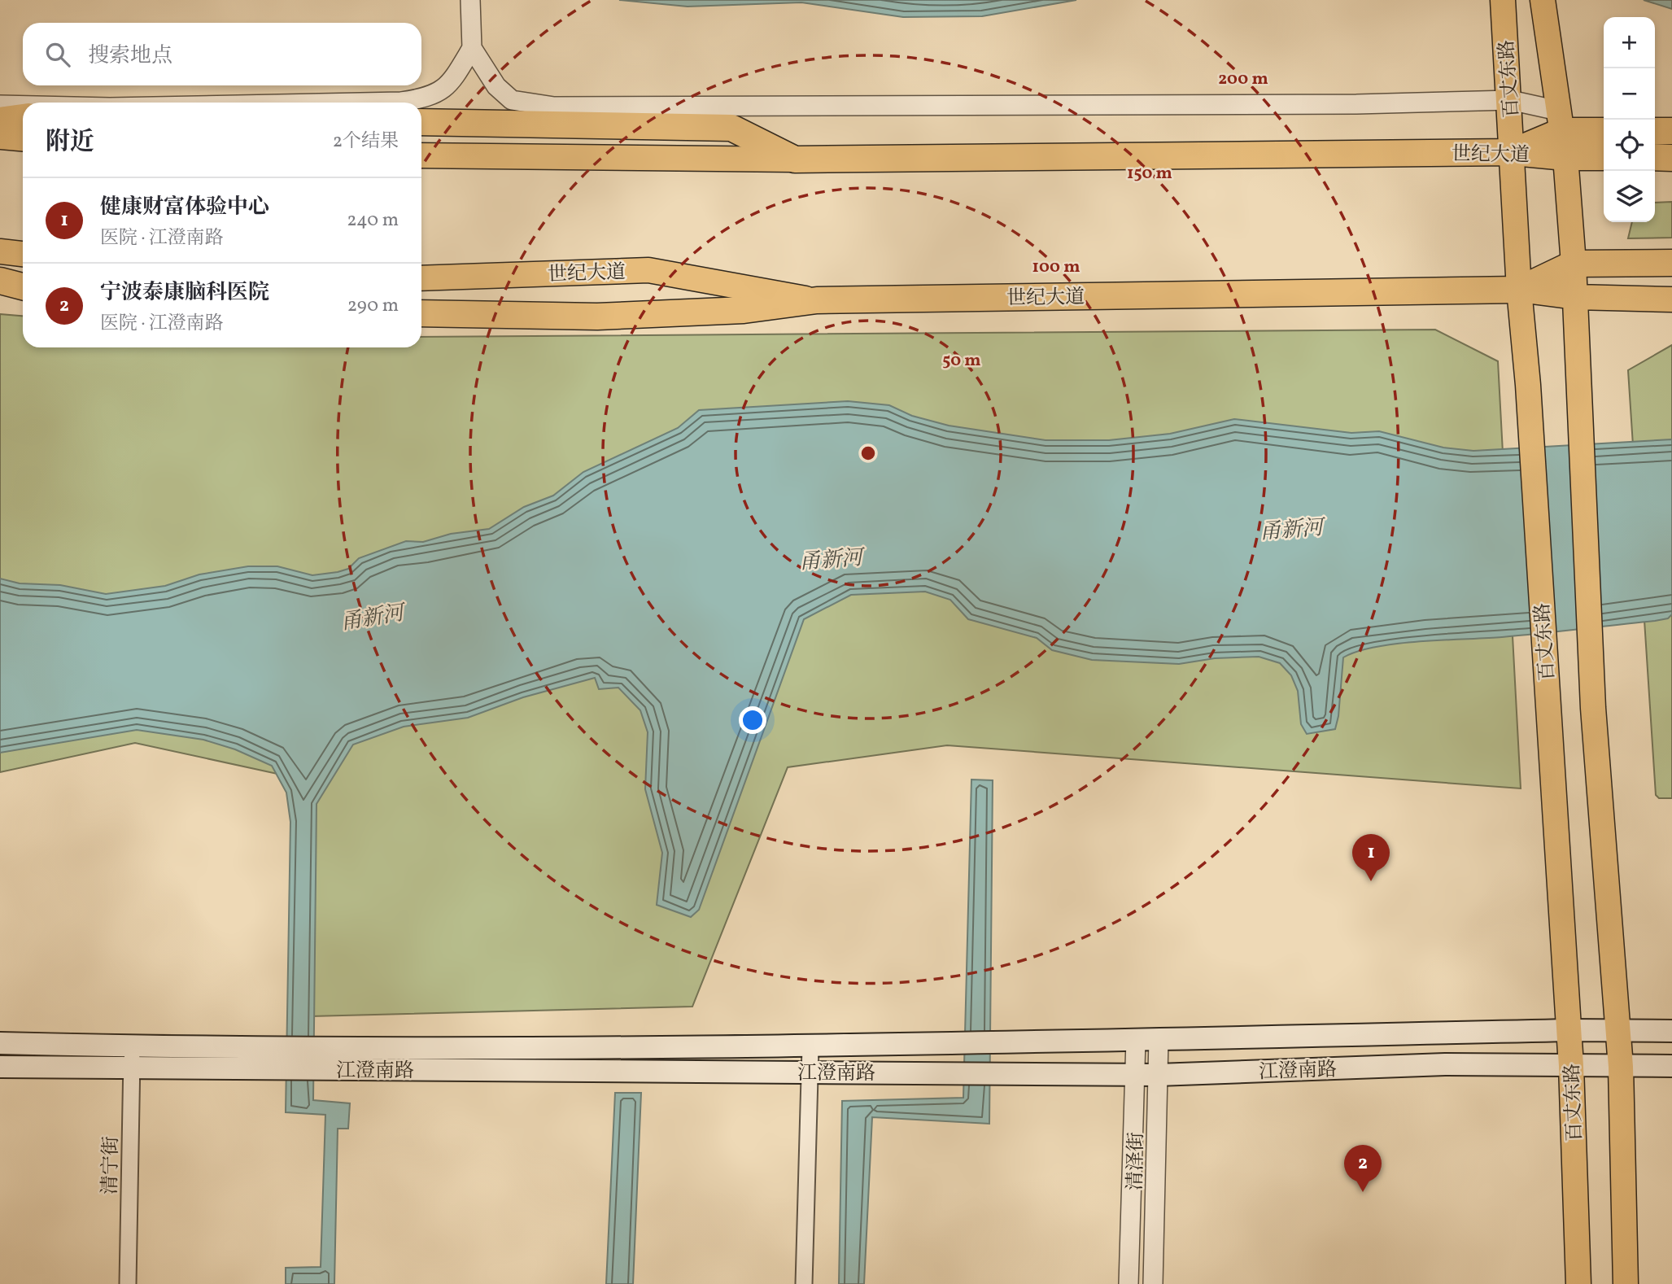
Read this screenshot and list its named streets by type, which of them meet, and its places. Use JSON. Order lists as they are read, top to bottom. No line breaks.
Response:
{"streets":{"highway":["世纪大道"],"main road":["百丈东路","江澄南路"],"street":["清泽街","清宁街"]},"crossings":[["百丈东路","世纪大道"],["百丈东路","江澄南路"],["江澄南路","清泽街"],["江澄南路","清宁街"]],"water":["甬新河"],"page":{"map_buttons":["+","−"],"search":"搜索地点","heading":["附近","2个结果"],"list":[{"mark":"1","name":"健康财富体验中心","note":"医院 · 江澄南路","value":"240 m"},{"mark":"2","name":"宁波泰康脑科医院","note":"医院 · 江澄南路","value":"290 m"}],"pins":["1","2"]},"rings":["200 m","150 m","100 m","50 m"]}
